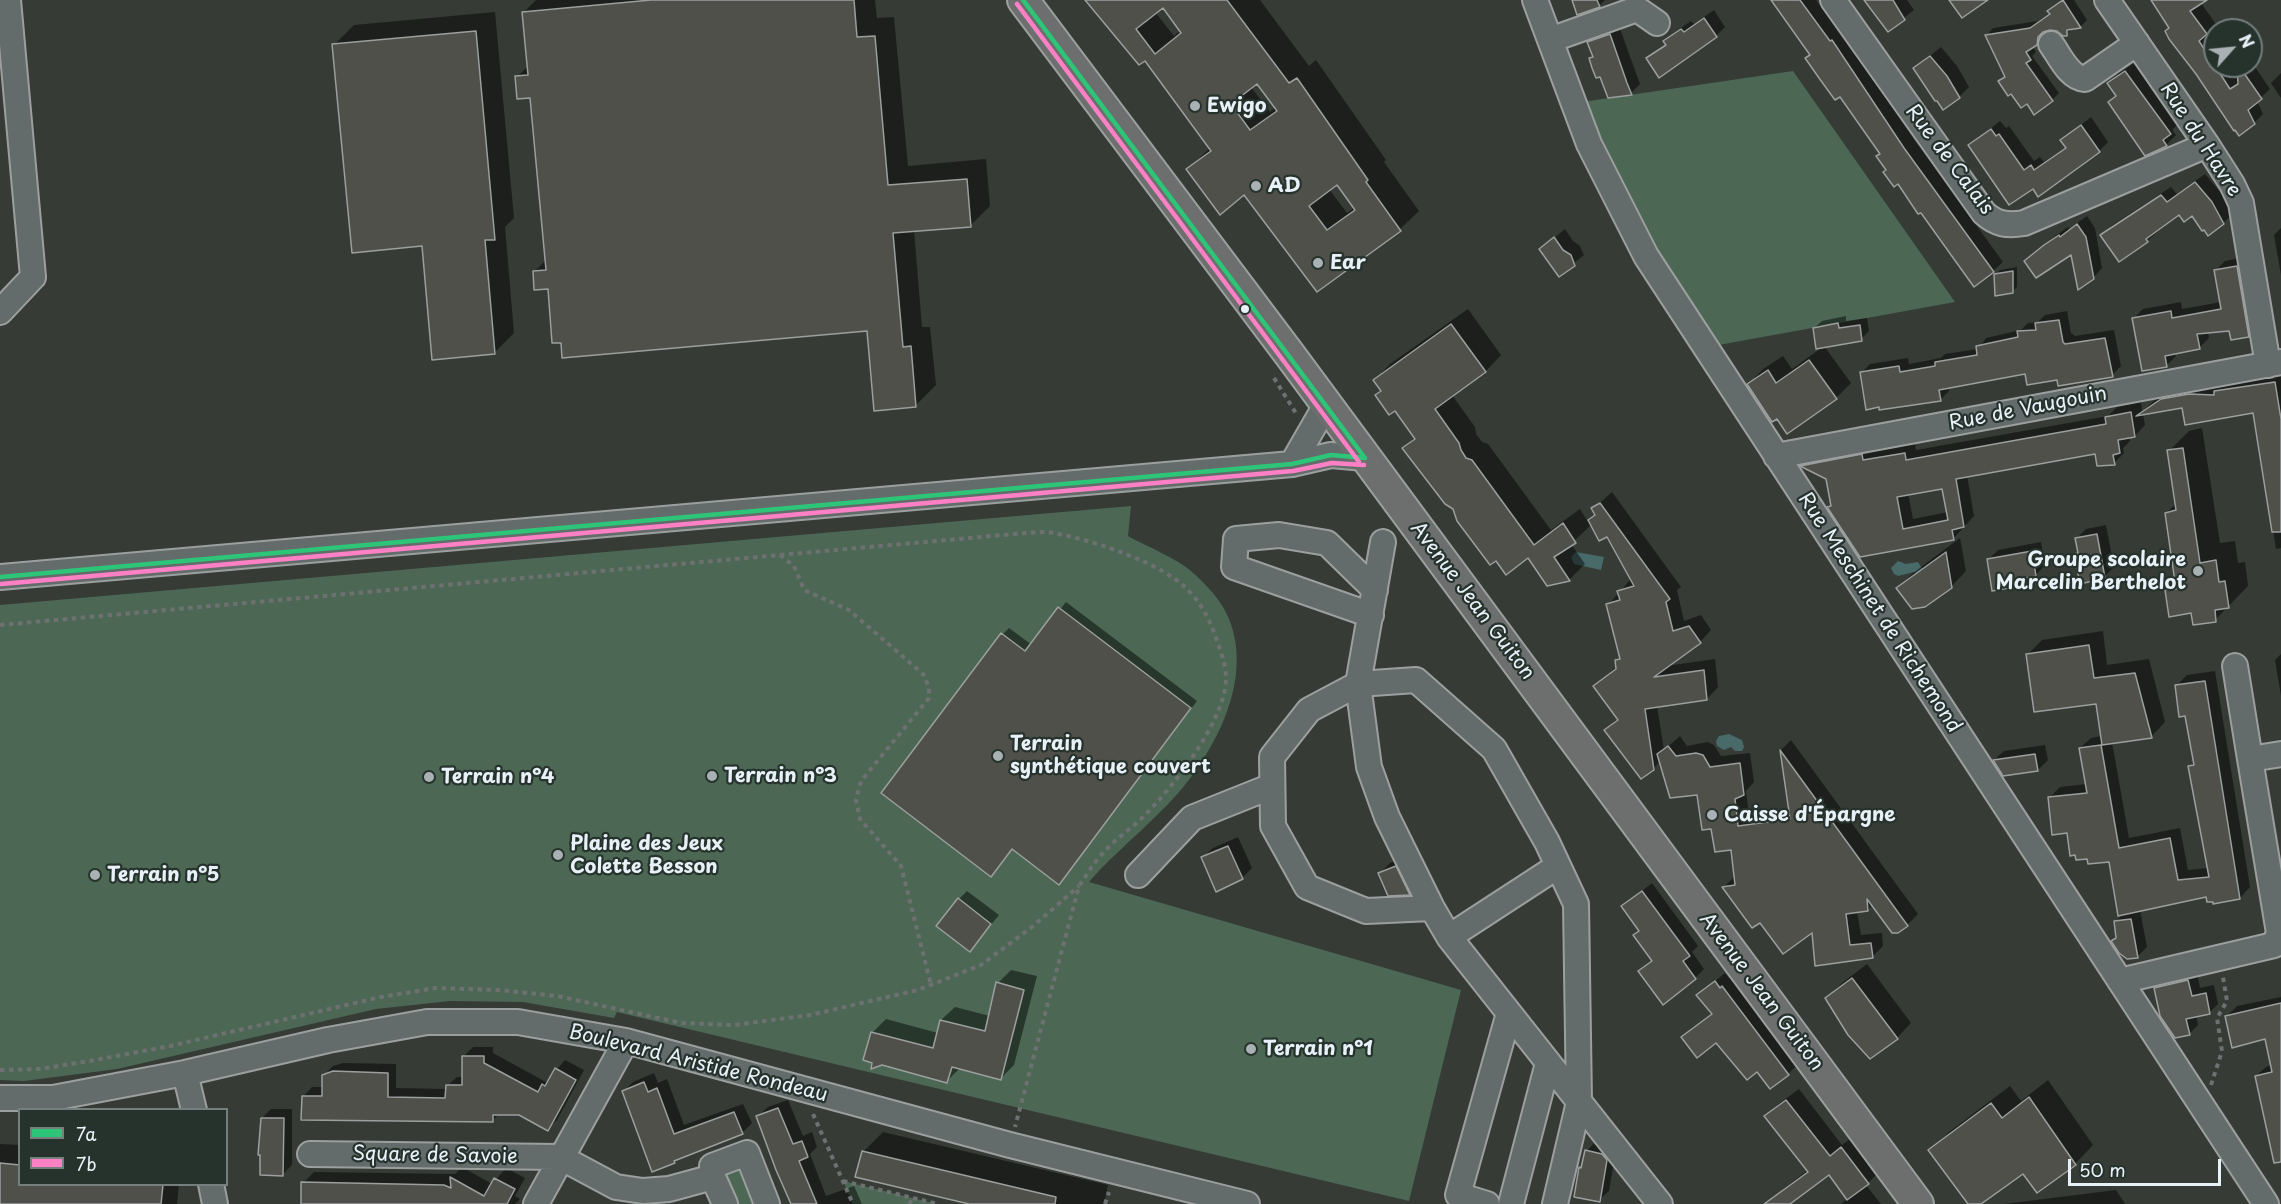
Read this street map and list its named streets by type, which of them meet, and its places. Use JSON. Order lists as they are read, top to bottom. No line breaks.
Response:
{"streets":{"main road":["Avenue Jean Guiton"],"street":["Rue du Havre","Rue de Calais","Rue de Vaugouin","Rue Meschinet de Richemond","Boulevard Aristide Rondeau","Square de Savoie"]},"crossings":[["Rue du Havre","Rue de Calais"],["Rue du Havre","Rue de Vaugouin"],["Rue de Vaugouin","Rue Meschinet de Richemond"]],"places":["Ewigo","AD","Ear","Groupe scolaire Marcelin Berthelot","Terrain synthétique couvert","Terrain n°3","Terrain n°4","Caisse d'Épargne","Plaine des Jeux Colette Besson","Terrain n°5","Terrain n°1"],"lines":["transit line 7a","transit line 7b"],"legend":["7a","7b"],"scale_bar":"50 m","north":"top right"}
